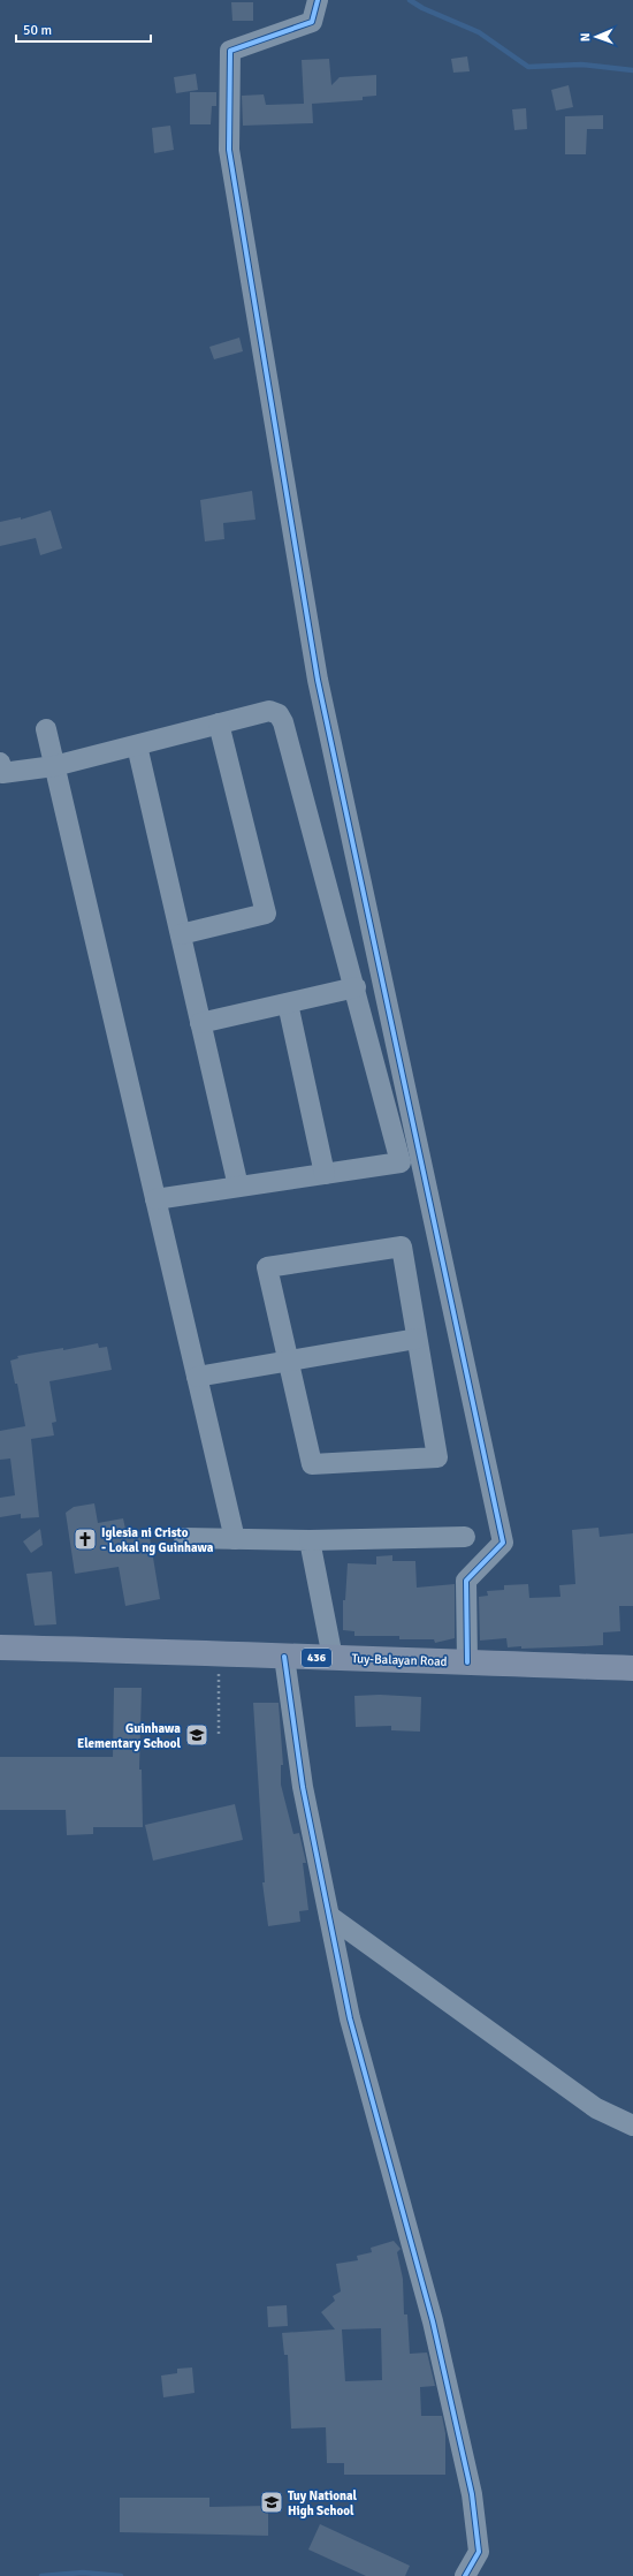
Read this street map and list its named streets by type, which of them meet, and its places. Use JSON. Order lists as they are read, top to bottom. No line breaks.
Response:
{"streets":{"main road":["436","Tuy-Balayan Road"]},"places":{"church":["Iglesia ni Cristo - Lokal ng Guinhawa"],"school or university":["Guinhawa Elementary School","Tuy National High School"]},"scale_bar":"50 m","north":"left"}
